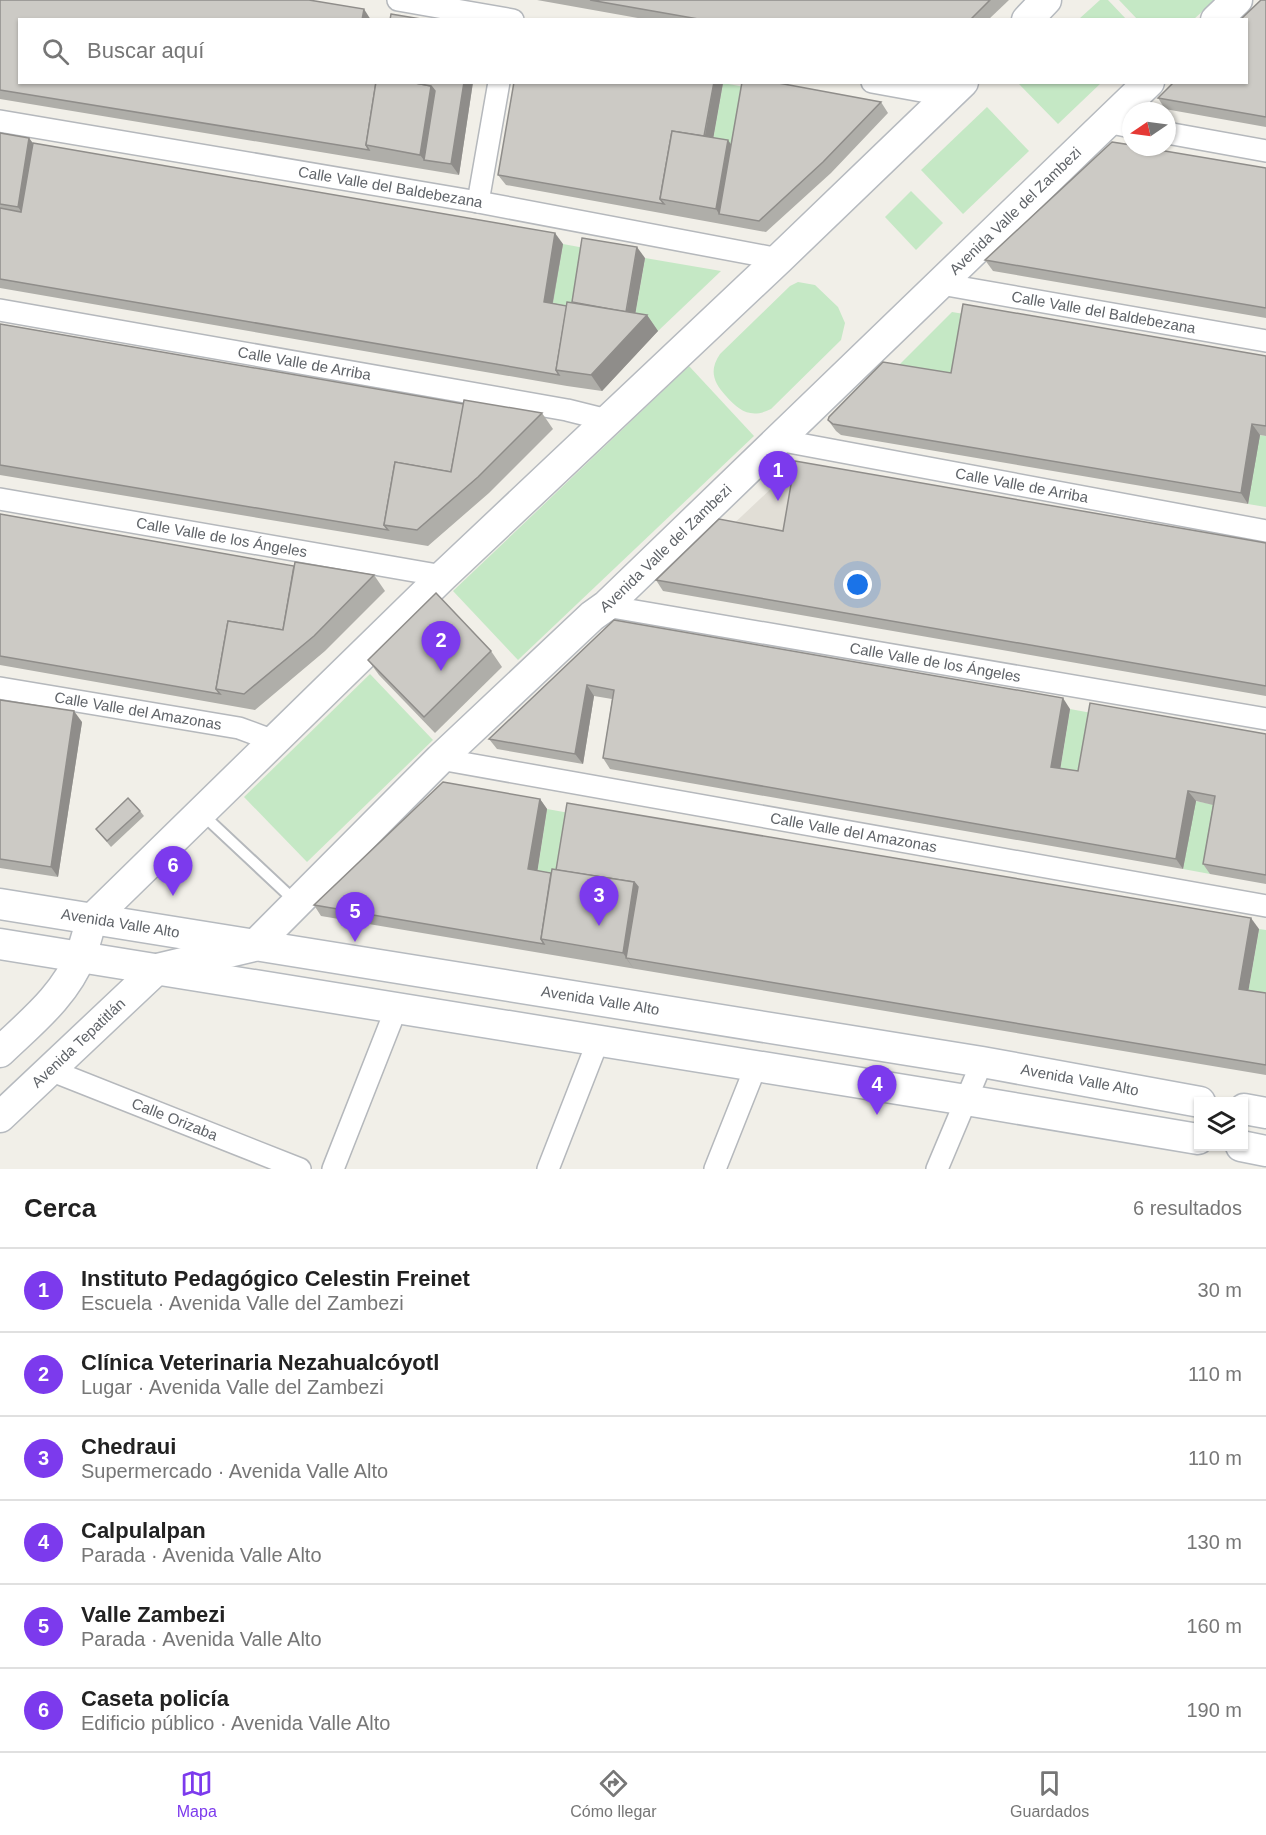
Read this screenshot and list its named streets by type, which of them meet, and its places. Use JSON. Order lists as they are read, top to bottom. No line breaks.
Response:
{"streets":{"street":["Calle Valle del Baldebezana","Avenida Valle del Zambezi","Calle Valle de Arriba","Calle Valle de los Ángeles","Calle Valle del Amazonas","Avenida Valle Alto","Avenida Tepatitlán","Calle Orizaba"]},"crossings":[["Calle Valle del Baldebezana","Avenida Valle del Zambezi"],["Avenida Valle del Zambezi","Calle Valle de Arriba"],["Avenida Valle del Zambezi","Calle Valle de los Ángeles"],["Avenida Valle del Zambezi","Calle Valle del Amazonas"],["Avenida Valle del Zambezi","Avenida Valle Alto"],["Avenida Tepatitlán","Calle Orizaba"]],"north":"left","page":{"search":"Buscar aquí","pins":["1","2","6","3","5","4"],"heading":["Cerca","6 resultados"],"list":[{"mark":"1","name":"Instituto Pedagógico Celestin Freinet","note":"Escuela · Avenida Valle del Zambezi","value":"30 m"},{"mark":"2","name":"Clínica Veterinaria Nezahualcóyotl","note":"Lugar · Avenida Valle del Zambezi","value":"110 m"},{"mark":"3","name":"Chedraui","note":"Supermercado · Avenida Valle Alto","value":"110 m"},{"mark":"4","name":"Calpulalpan","note":"Parada · Avenida Valle Alto","value":"130 m"},{"mark":"5","name":"Valle Zambezi","note":"Parada · Avenida Valle Alto","value":"160 m"},{"mark":"6","name":"Caseta policía","note":"Edificio público · Avenida Valle Alto","value":"190 m"}],"nav":["Mapa","Cómo llegar","Guardados"]}}
